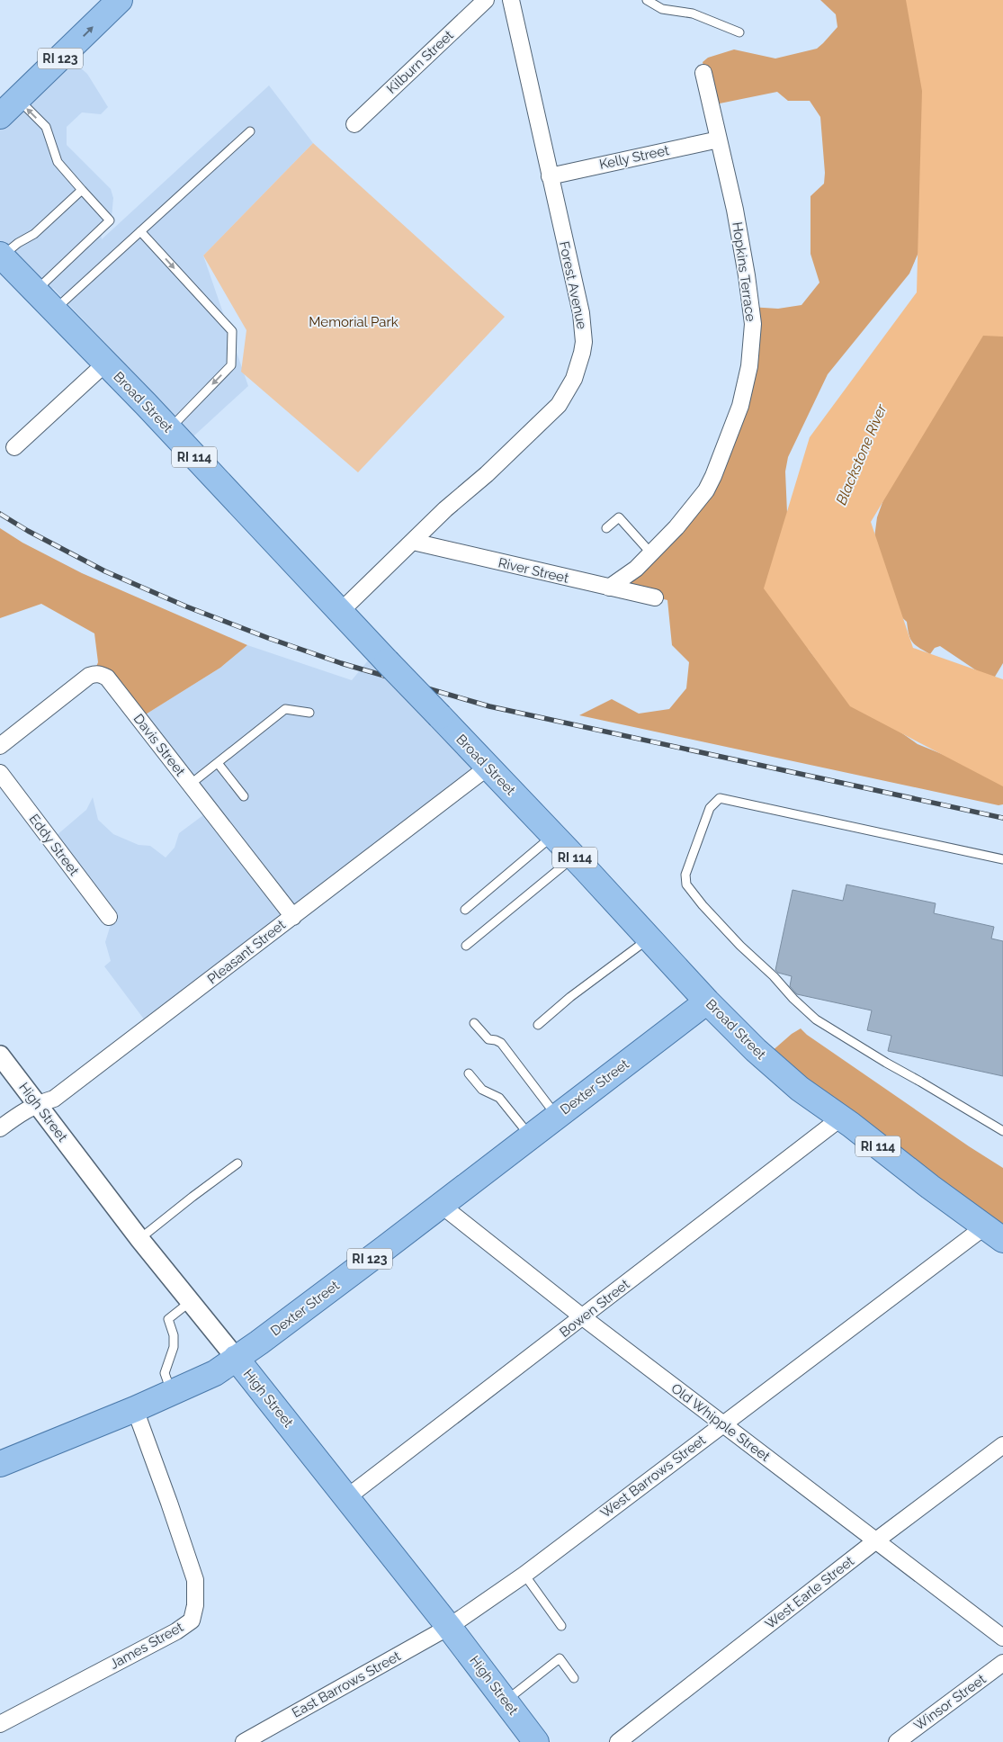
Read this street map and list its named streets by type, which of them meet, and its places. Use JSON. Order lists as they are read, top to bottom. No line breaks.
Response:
{"streets":{"main road":["RI 123","Broad Street","RI 114","Dexter Street","High Street"],"street":["Kilburn Street","Kelly Street","Hopkins Terrace","Forest Avenue","River Street","Davis Street","Eddy Street","Pleasant Street","Bowen Street","Old Whipple Street","West Barrows Street","West Earle Street","James Street","East Barrows Street","Winsor Street"]},"crossings":[["Kelly Street","Hopkins Terrace"],["Kelly Street","Forest Avenue"],["Hopkins Terrace","River Street"],["Forest Avenue","Broad Street"],["Forest Avenue","River Street"],["Broad Street","Pleasant Street"],["Broad Street","Dexter Street"],["Broad Street","Bowen Street"],["Broad Street","West Barrows Street"],["Davis Street","Pleasant Street"],["Pleasant Street","High Street"],["Dexter Street","High Street"],["Dexter Street","Old Whipple Street"],["Dexter Street","James Street"],["High Street","Bowen Street"],["High Street","West Barrows Street"],["High Street","East Barrows Street"],["Bowen Street","Old Whipple Street"],["Old Whipple Street","West Barrows Street"],["Old Whipple Street","West Earle Street"],["West Barrows Street","East Barrows Street"]],"water":["Blackstone River"],"parks":["Memorial Park"]}
